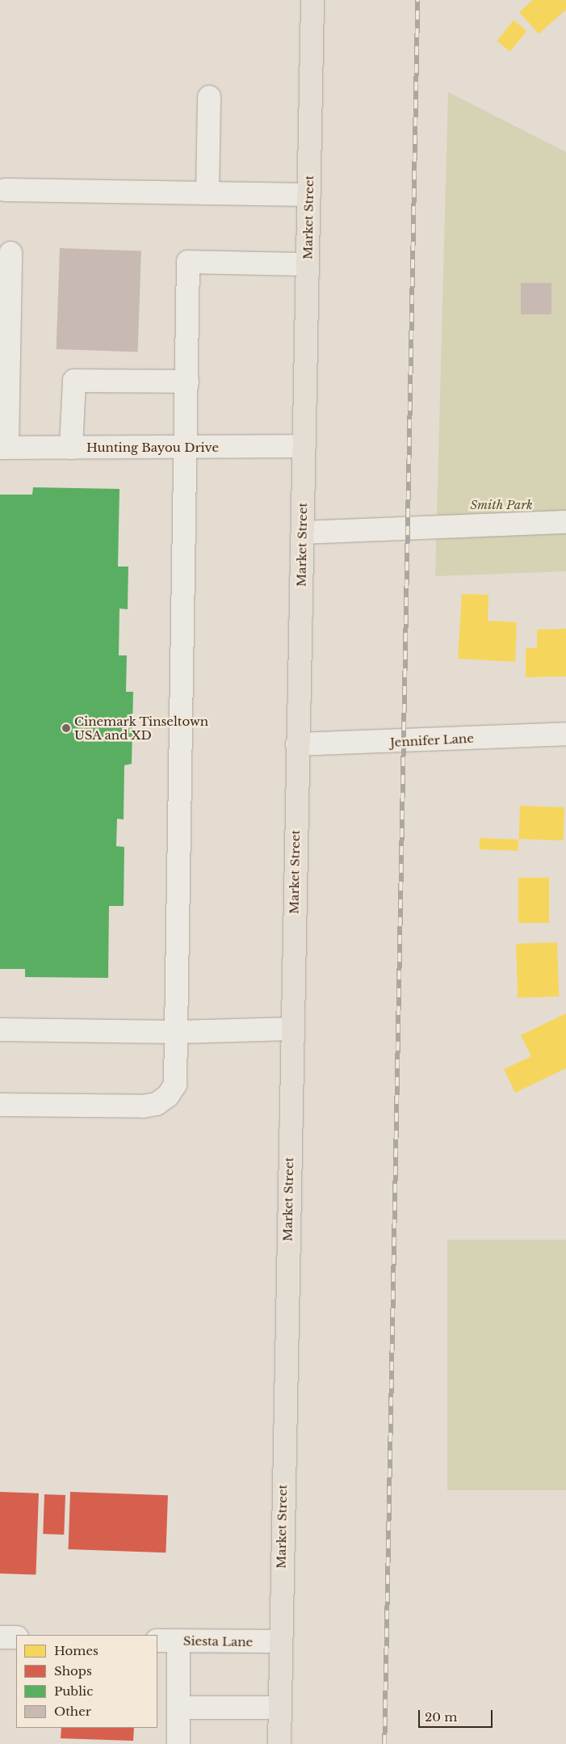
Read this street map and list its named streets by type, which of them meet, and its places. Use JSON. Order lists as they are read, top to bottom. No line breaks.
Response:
{"streets":{"main road":["Market Street"],"street":["Hunting Bayou Drive","Jennifer Lane","Siesta Lane"]},"crossings":[["Market Street","Hunting Bayou Drive"],["Market Street","Jennifer Lane"],["Market Street","Siesta Lane"]],"parks":["Smith Park"],"places":["Cinemark Tinseltown USA and XD"],"legend":["Homes","Shops","Public","Other"],"scale_bar":"20 m"}
